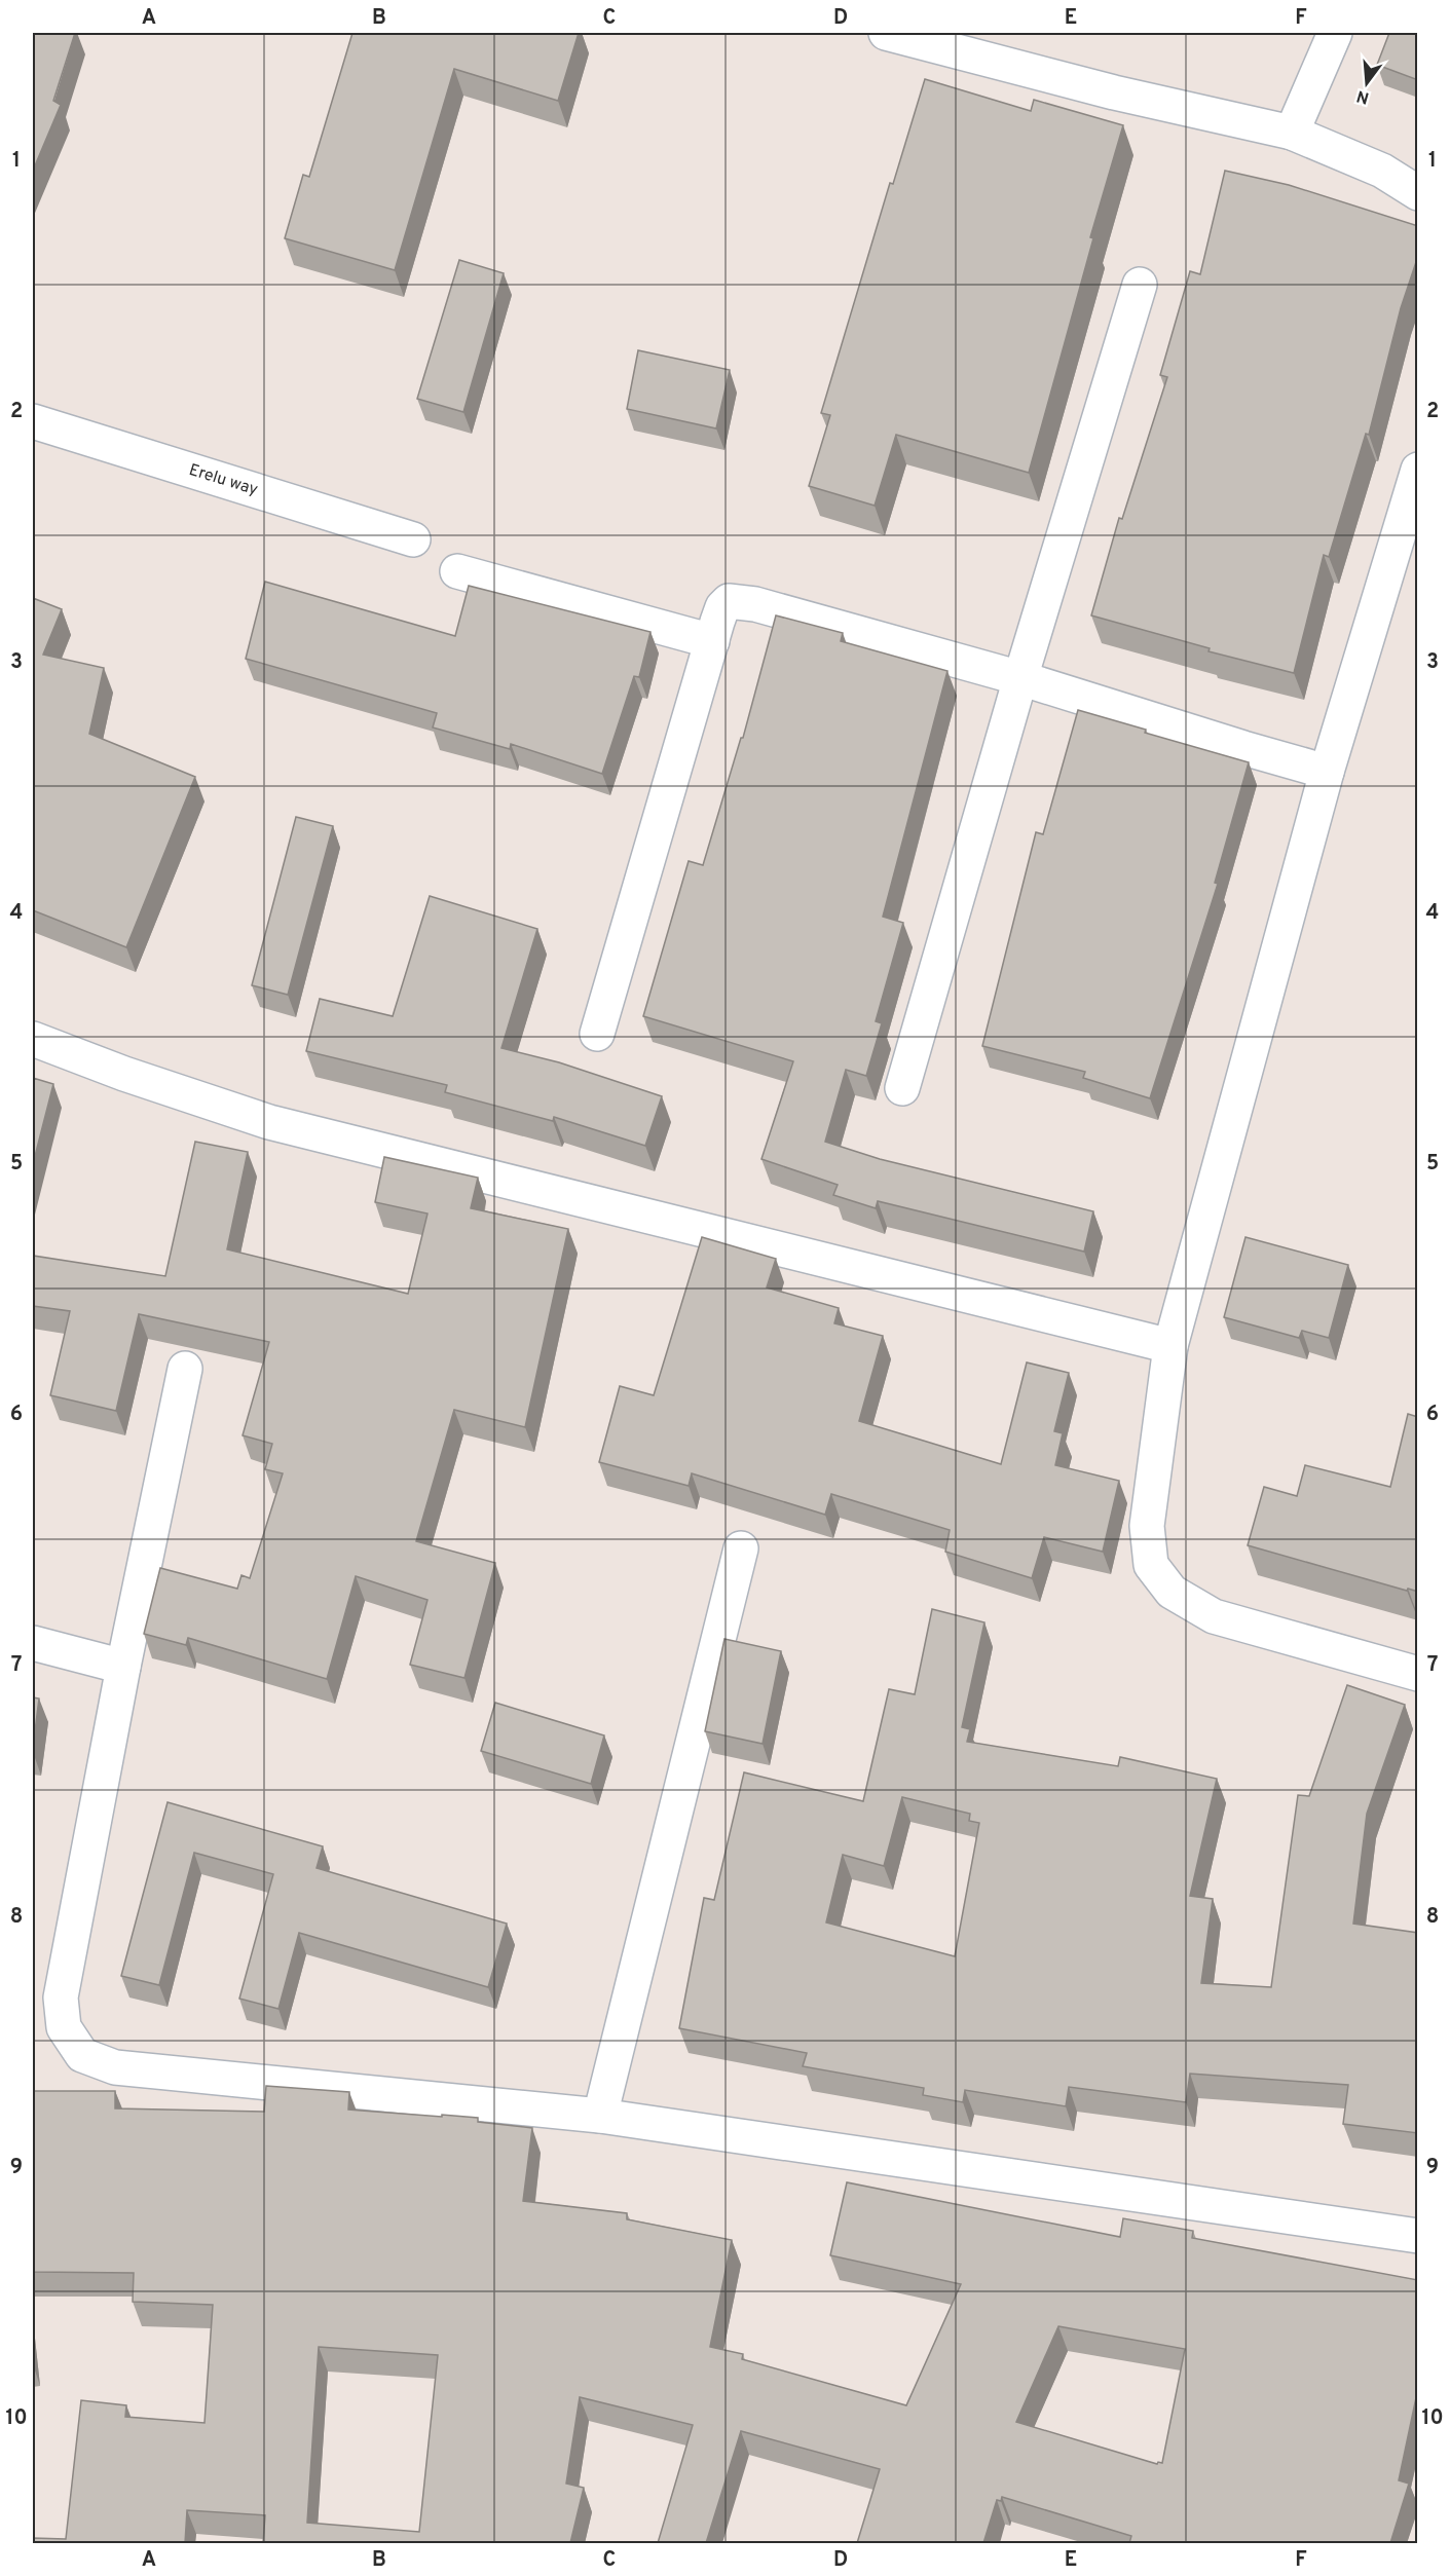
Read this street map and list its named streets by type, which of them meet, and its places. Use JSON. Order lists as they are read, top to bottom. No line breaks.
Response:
{"streets":{"street":["Erelu way"]},"north":"bottom","grid":{"columns":["A","B","C","D","E","F"],"rows":["1","2","3","4","5","6","7","8","9","10"]}}
